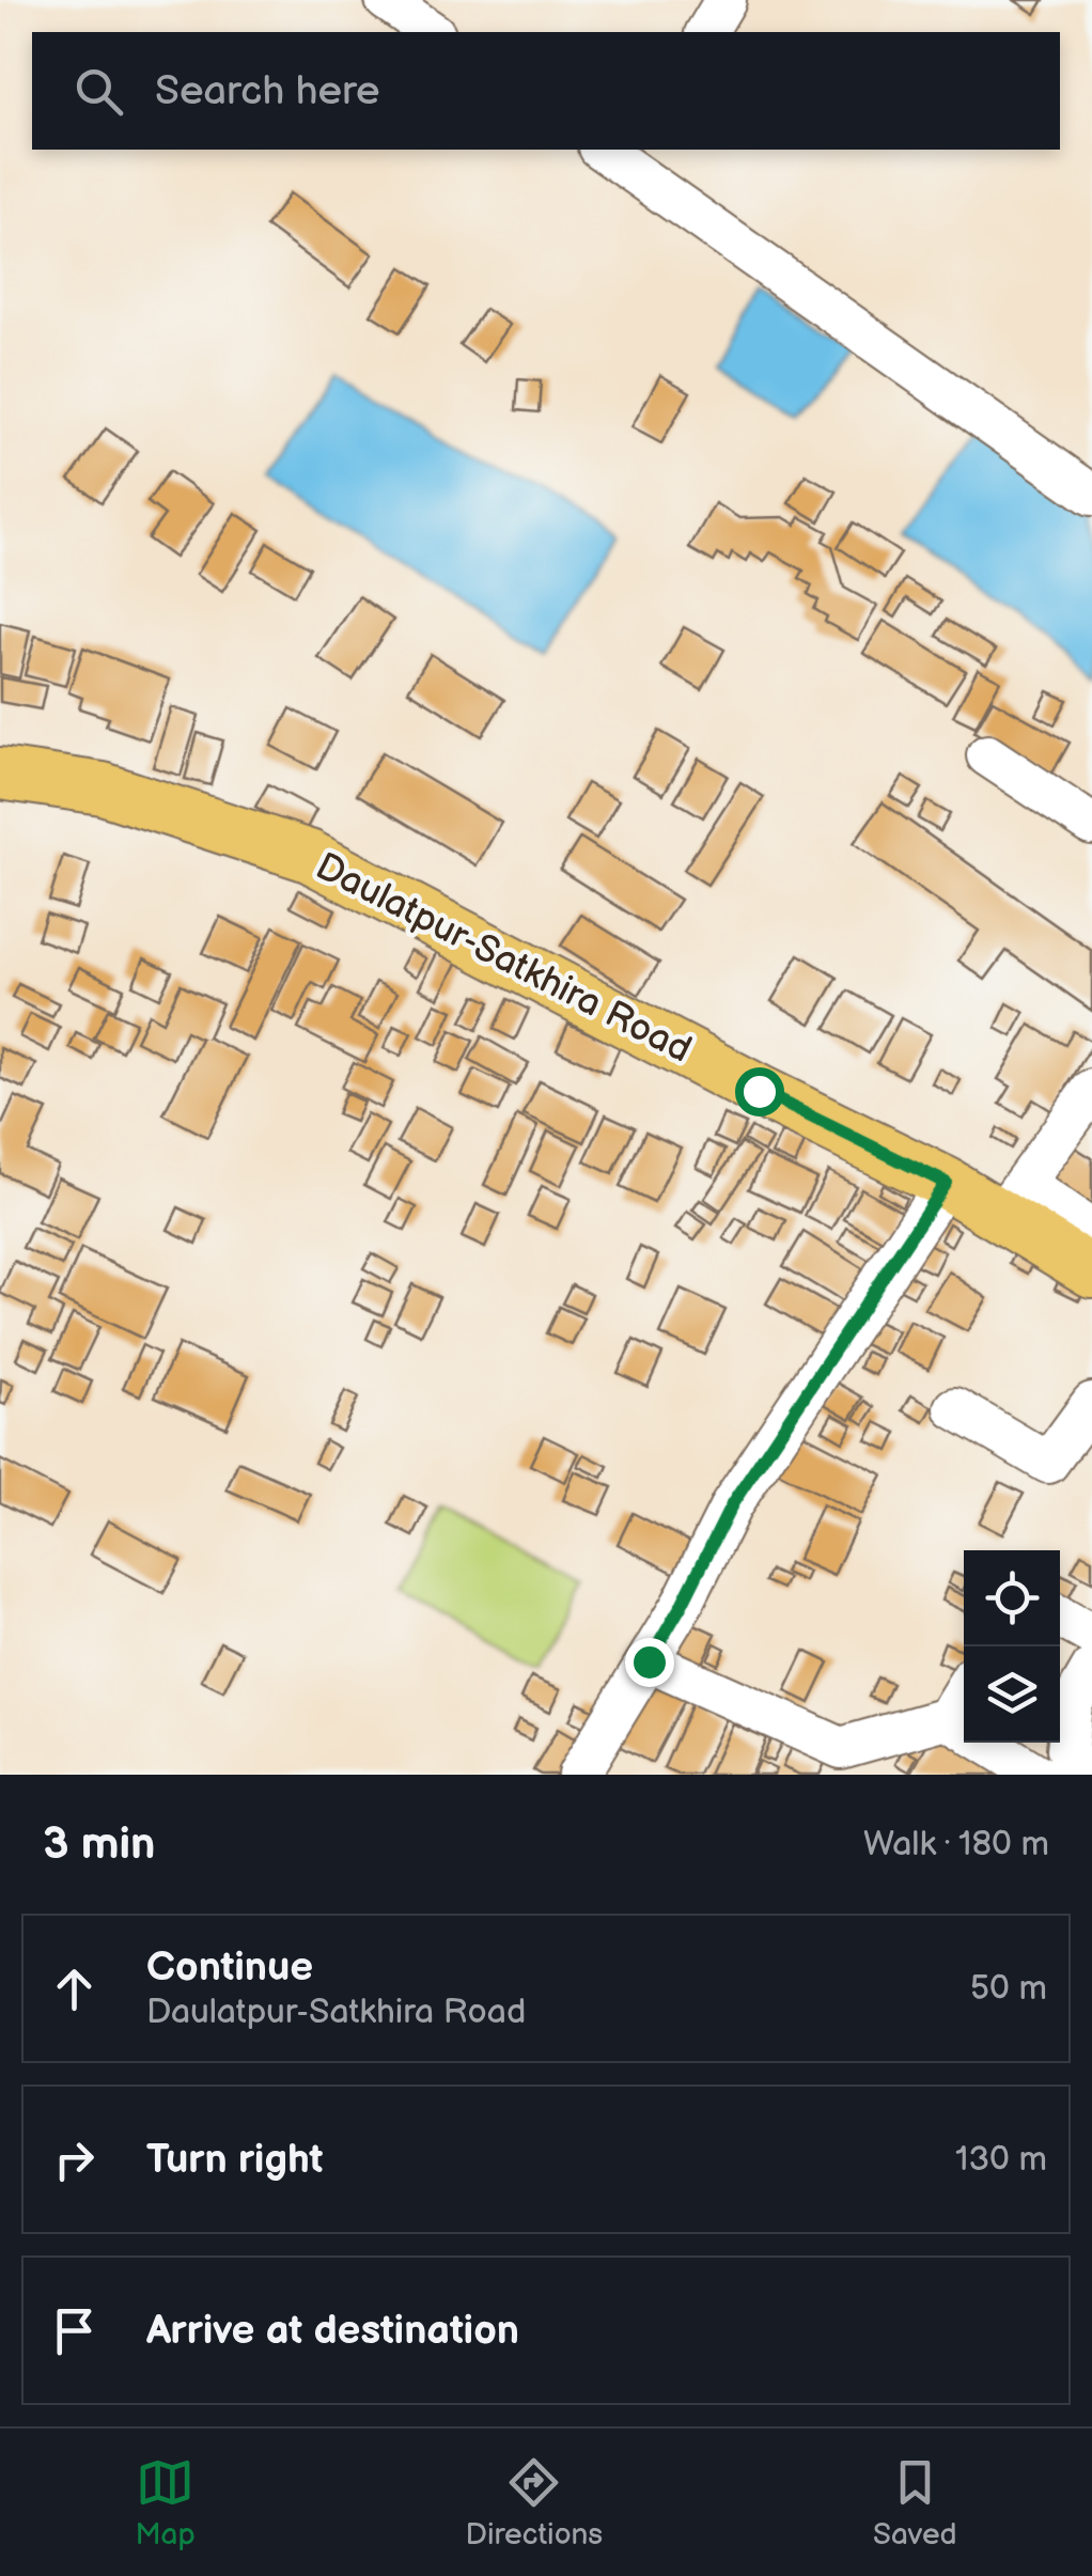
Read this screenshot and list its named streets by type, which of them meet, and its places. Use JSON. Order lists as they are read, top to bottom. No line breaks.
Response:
{"streets":{"main road":["Daulatpur-Satkhira Road"]},"page":{"search":"Search here","heading":["3 min","Walk · 180 m"],"list":[["Continue","Daulatpur-Satkhira Road","50 m"],["Turn right","130 m"],"Arrive at destination"],"nav":["Map","Directions","Saved"]}}
